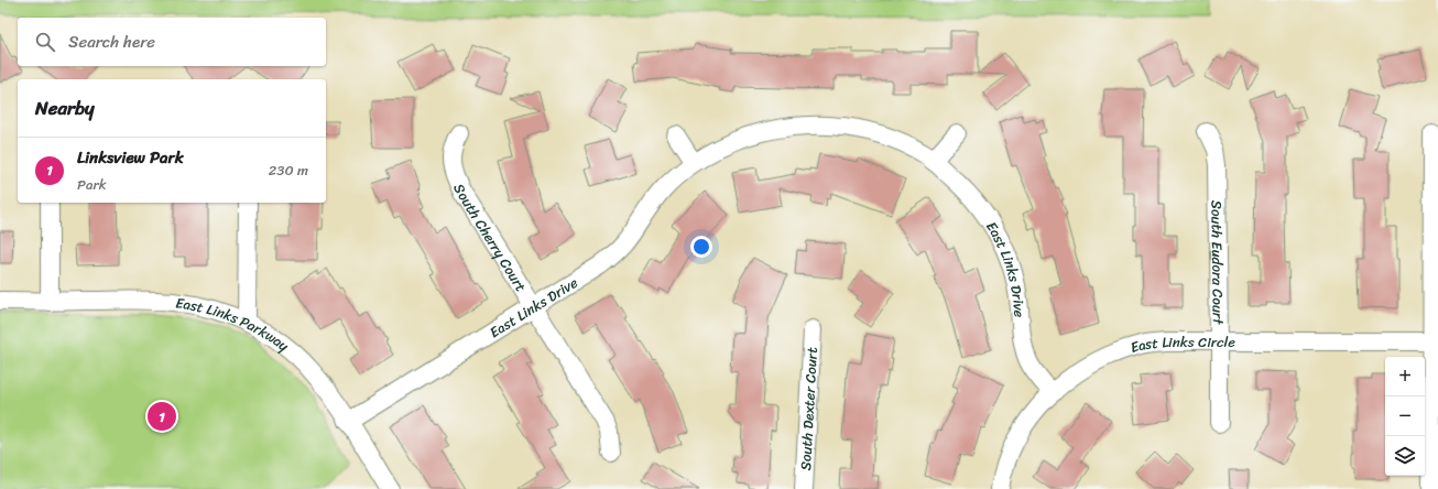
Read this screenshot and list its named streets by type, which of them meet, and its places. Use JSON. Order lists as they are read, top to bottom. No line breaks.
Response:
{"streets":{"street":["South Cherry Court","South Eudora Court","East Links Drive","East Links Parkway","East Links Circle","South Dexter Court"]},"crossings":[["South Cherry Court","East Links Drive"],["South Eudora Court","East Links Circle"],["East Links Drive","East Links Parkway"],["East Links Drive","East Links Circle"]],"page":{"search":"Search here","heading":"Nearby","list":[{"mark":"1","name":"Linksview Park","note":"Park","value":"230 m"}],"map_buttons":["+","−"],"pins":"1"}}
